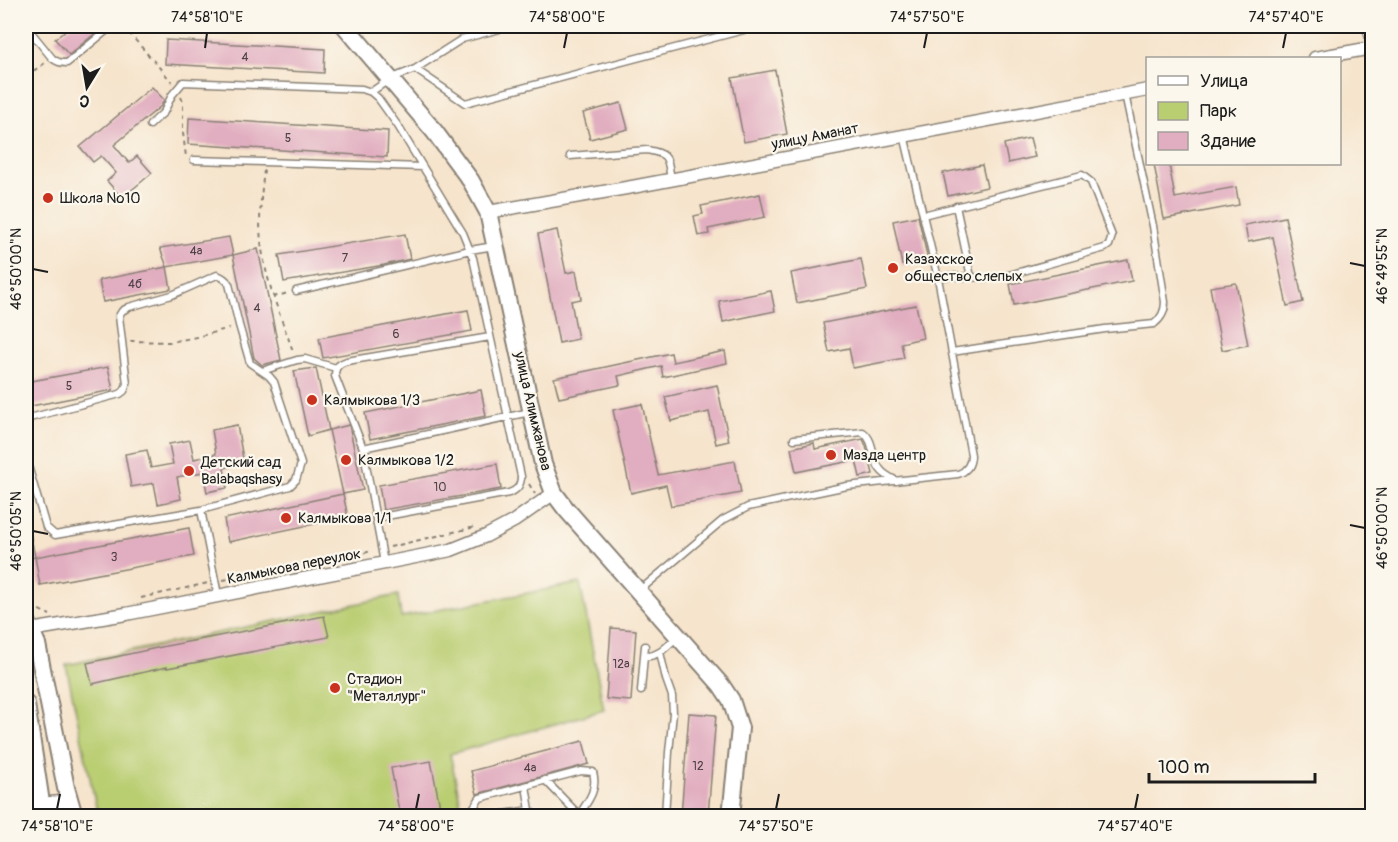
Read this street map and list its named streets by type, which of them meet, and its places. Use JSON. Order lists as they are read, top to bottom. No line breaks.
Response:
{"streets":{"street":["улицу Аманат","улица Алимжанова","Калмыкова переулок"]},"crossings":[["улицу Аманат","улица Алимжанова"],["улица Алимжанова","Калмыкова переулок"]],"places":["Школа №10","Казахское общество слепых","Калмыкова 1/3","Мазда центр","Калмыкова 1/2","Детский сад Balabaqshasy","Калмыкова 1/1","Стадион \"Металлург\""],"house_numbers":["4","5","4а","7","4б","4","6","5","10","3","12а","12","4а"],"legend":["Улица","Парк","Здание"],"scale_bar":"100 m","north":"bottom","coordinates":["74°58'10\"E","74°58'00\"E","74°57'50\"E","74°57'40\"E","46°49'55\"N","46°50'00\"N","46°50'05\"N"]}
